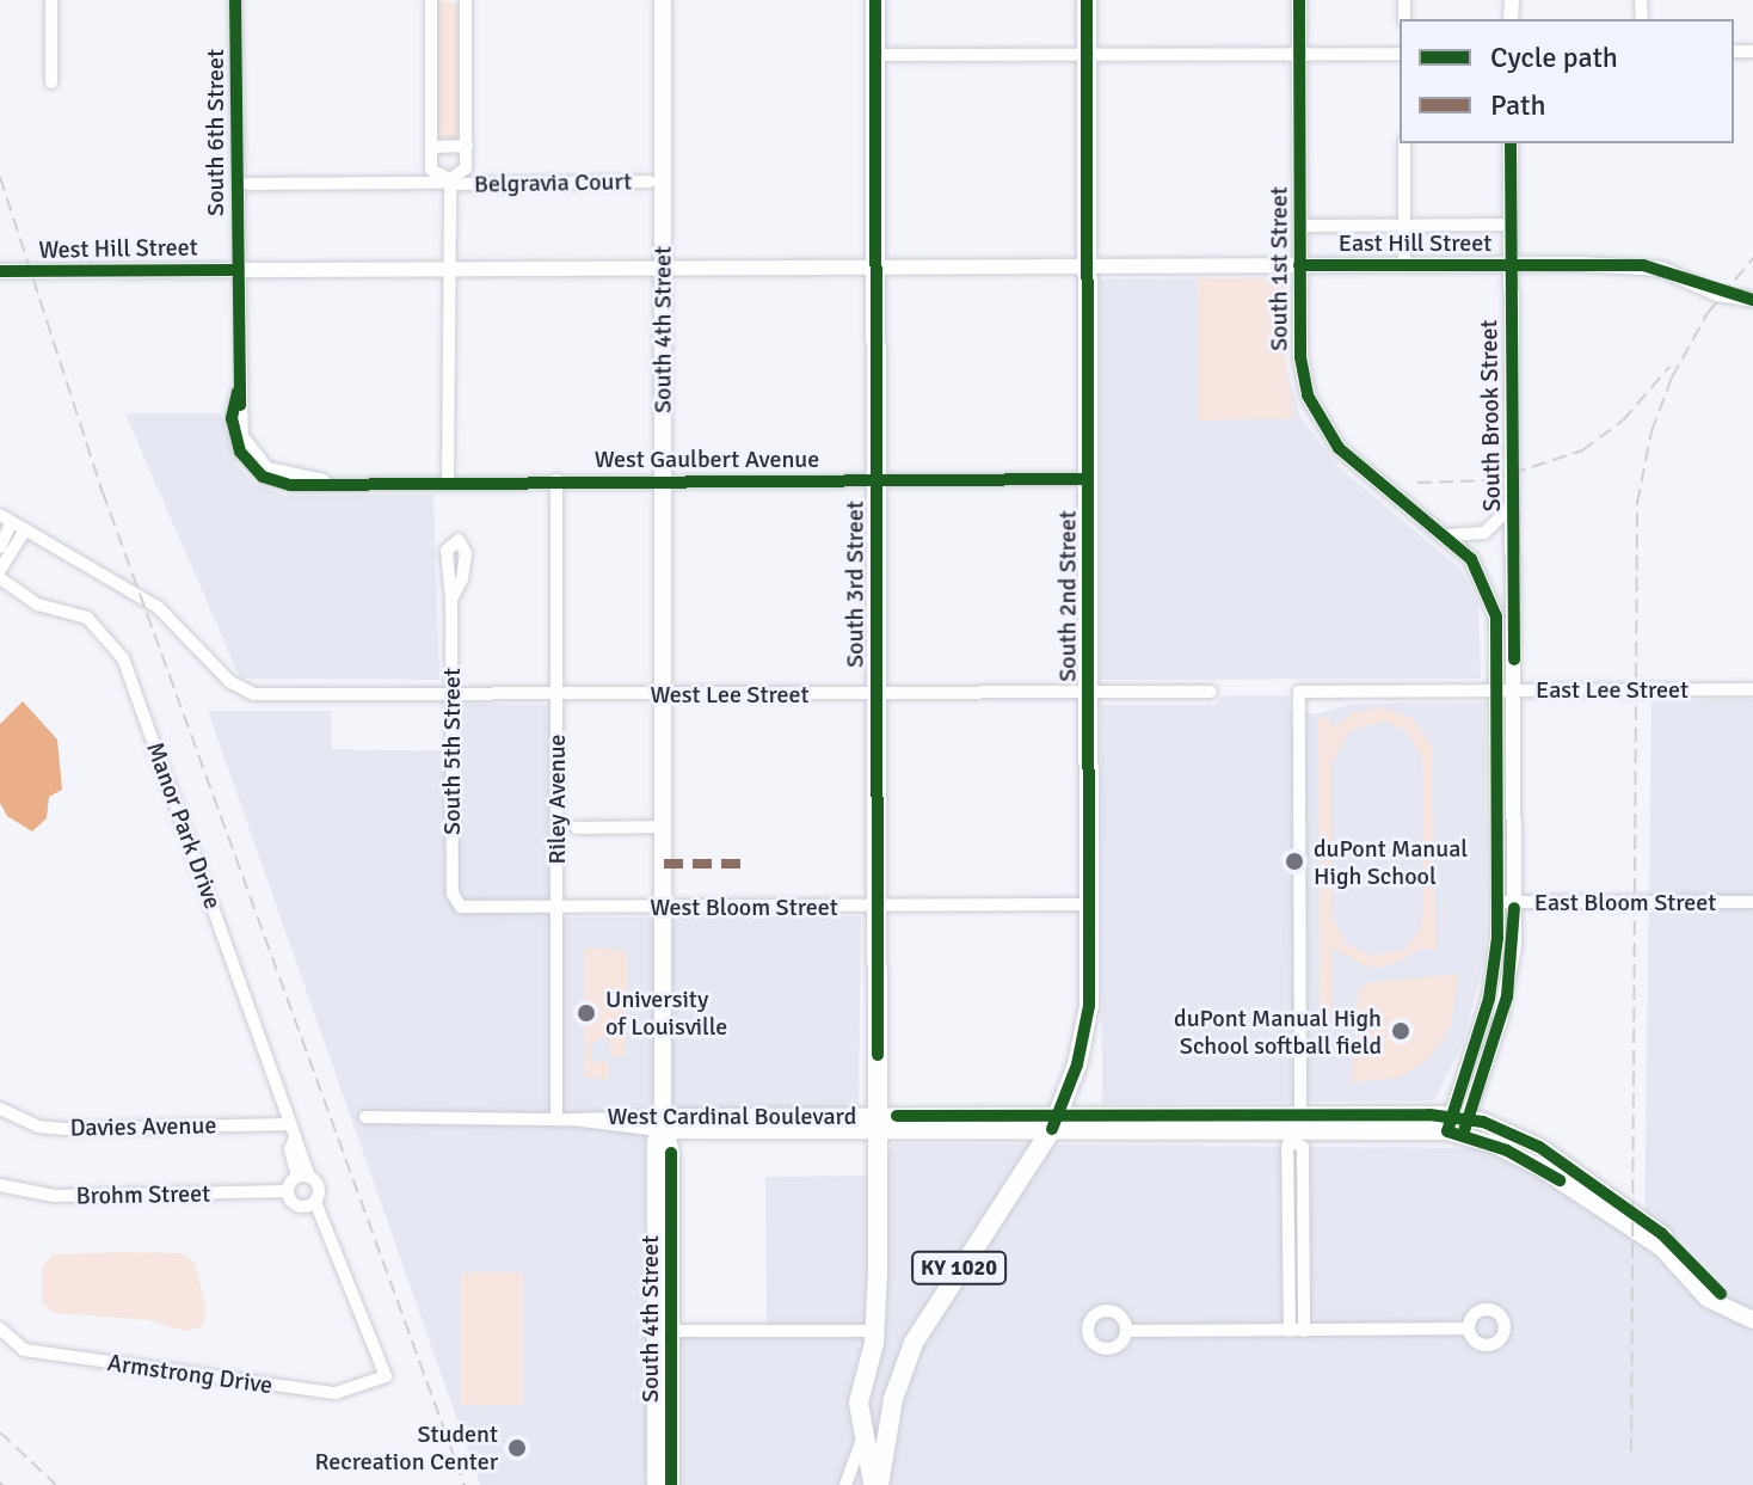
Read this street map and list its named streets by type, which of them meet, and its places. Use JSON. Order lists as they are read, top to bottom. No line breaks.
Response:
{"streets":{"main road":["South 4th Street","South 3rd Street","South 2nd Street","West Cardinal Boulevard","KY 1020"],"street":["South 6th Street","Belgravia Court","East Hill Street","West Hill Street","South 1st Street","South Brook Street","West Gaulbert Avenue","East Lee Street","West Lee Street","South 5th Street","Riley Avenue","Manor Park Drive","East Bloom Street","West Bloom Street","Davies Avenue","Brohm Street","Armstrong Drive"]},"crossings":[["South 6th Street","West Hill Street"],["South 6th Street","West Gaulbert Avenue"],["East Hill Street","West Hill Street"],["East Hill Street","South 1st Street"],["East Hill Street","South Brook Street"],["West Hill Street","South 1st Street"],["West Hill Street","South 4th Street"],["West Hill Street","South 3rd Street"],["West Hill Street","South 2nd Street"],["South 1st Street","South Brook Street"],["South 1st Street","East Lee Street"],["South 4th Street","West Gaulbert Avenue"],["South 4th Street","West Lee Street"],["South 4th Street","West Bloom Street"],["South 4th Street","West Cardinal Boulevard"],["South Brook Street","East Lee Street"],["South Brook Street","East Bloom Street"],["South Brook Street","West Cardinal Boulevard"],["West Gaulbert Avenue","South 3rd Street"],["West Gaulbert Avenue","South 2nd Street"],["West Gaulbert Avenue","Riley Avenue"],["South 3rd Street","South 2nd Street"],["South 3rd Street","West Lee Street"],["South 3rd Street","West Bloom Street"],["South 3rd Street","West Cardinal Boulevard"],["South 2nd Street","West Lee Street"],["South 2nd Street","West Bloom Street"],["South 2nd Street","West Cardinal Boulevard"],["East Lee Street","West Cardinal Boulevard"],["West Lee Street","South 5th Street"],["West Lee Street","Riley Avenue"],["South 5th Street","West Bloom Street"],["Riley Avenue","West Bloom Street"],["Riley Avenue","West Cardinal Boulevard"],["Manor Park Drive","Davies Avenue"],["Manor Park Drive","Armstrong Drive"]],"places":["duPont Manual High School","University of Louisville","duPont Manual High School softball field","Student Recreation Center"],"legend":["Cycle path","Path"]}
